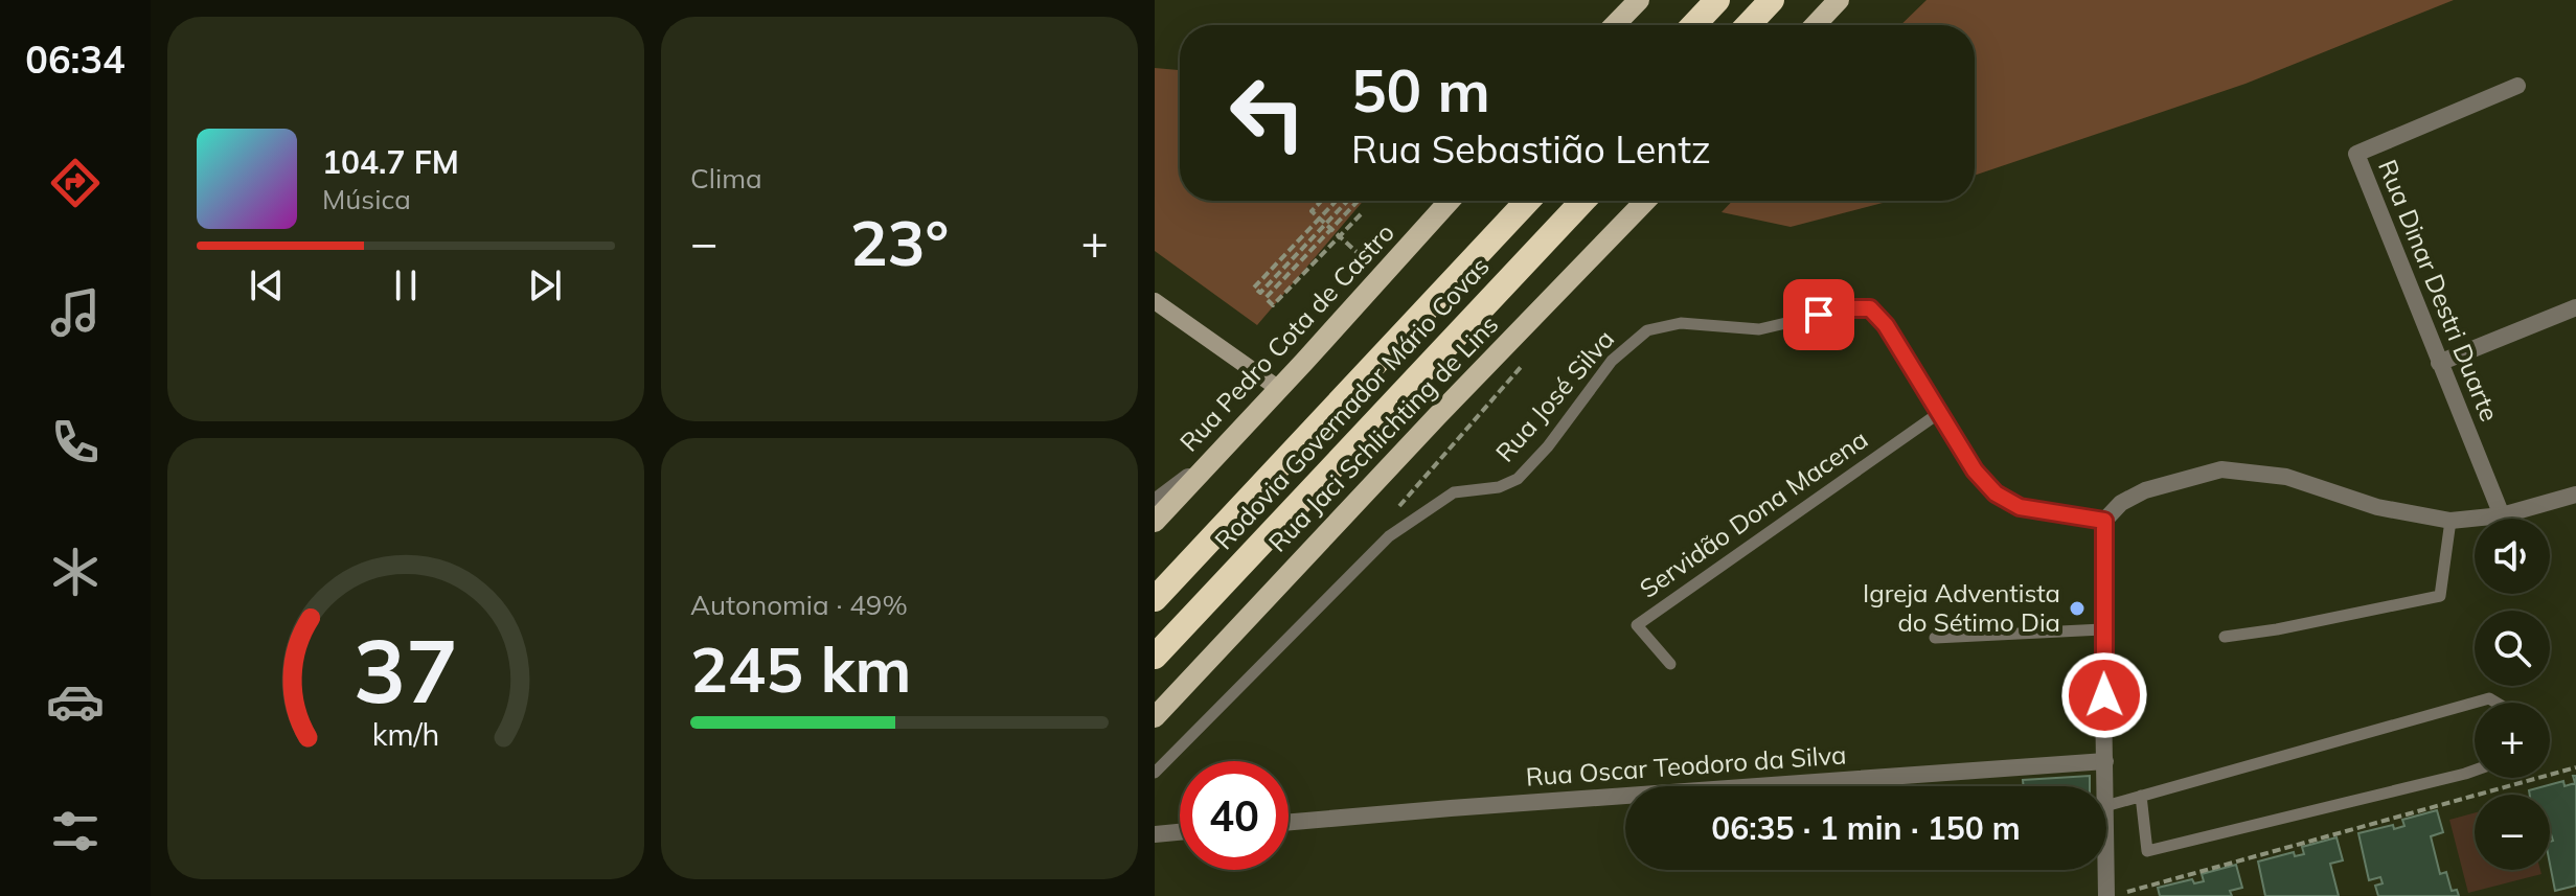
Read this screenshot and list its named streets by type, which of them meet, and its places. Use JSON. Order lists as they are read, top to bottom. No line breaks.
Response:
{"streets":{"highway":["Rodovia Governador Mário Covas"],"main road":["Rua Pedro Cota de Castro","Rua Jaci Schlichting de Lins"],"street":["Rua Dinar Destri Duarte","Rua Oscar Teodoro da Silva"],"lane":["Rua José Silva","Servidão Dona Macena"]},"crossings":[["Rua José Silva","Servidão Dona Macena"]],"places":["Igreja Adventista do Sétimo Dia"],"page":{"tabs":"06:34","tile":["Clima",["Autonomia · 49%","245 km"]],"turn":["50 m","Rua Sebastião Lentz"],"song":["104.7 FM","Música"],"heat":["−","23°","+"],"map_buttons":["+","−"],"limit":"40","trip":"06:35 · 1 min · 150 m","gauge":["37","km/h"]}}
